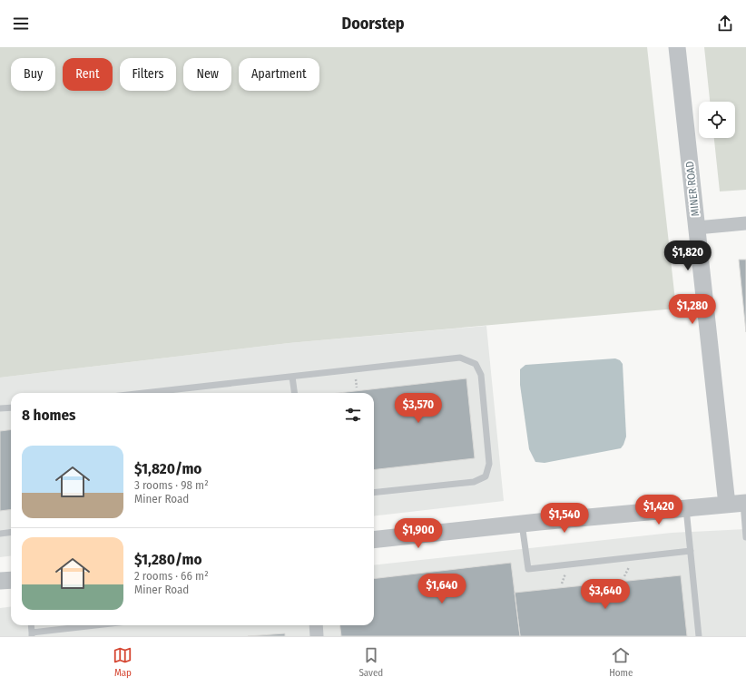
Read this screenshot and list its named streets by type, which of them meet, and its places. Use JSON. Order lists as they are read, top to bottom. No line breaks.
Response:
{"streets":{"street":["MINER ROAD"]},"page":{"header":"Doorstep","chip":["Buy","Rent","Filters","New","Apartment"],"price":["$1,820","$1,280","$3,570","$1,420","$1,540","$1,900","$1,640","$3,640"],"heading":"8 homes","list":[{"name":"$1,820/mo","note":"3 rooms · 98 m² · Miner Road"},{"name":"$1,280/mo","note":"2 rooms · 66 m² · Miner Road"}],"tabs":["Map","Saved","Home"]}}
